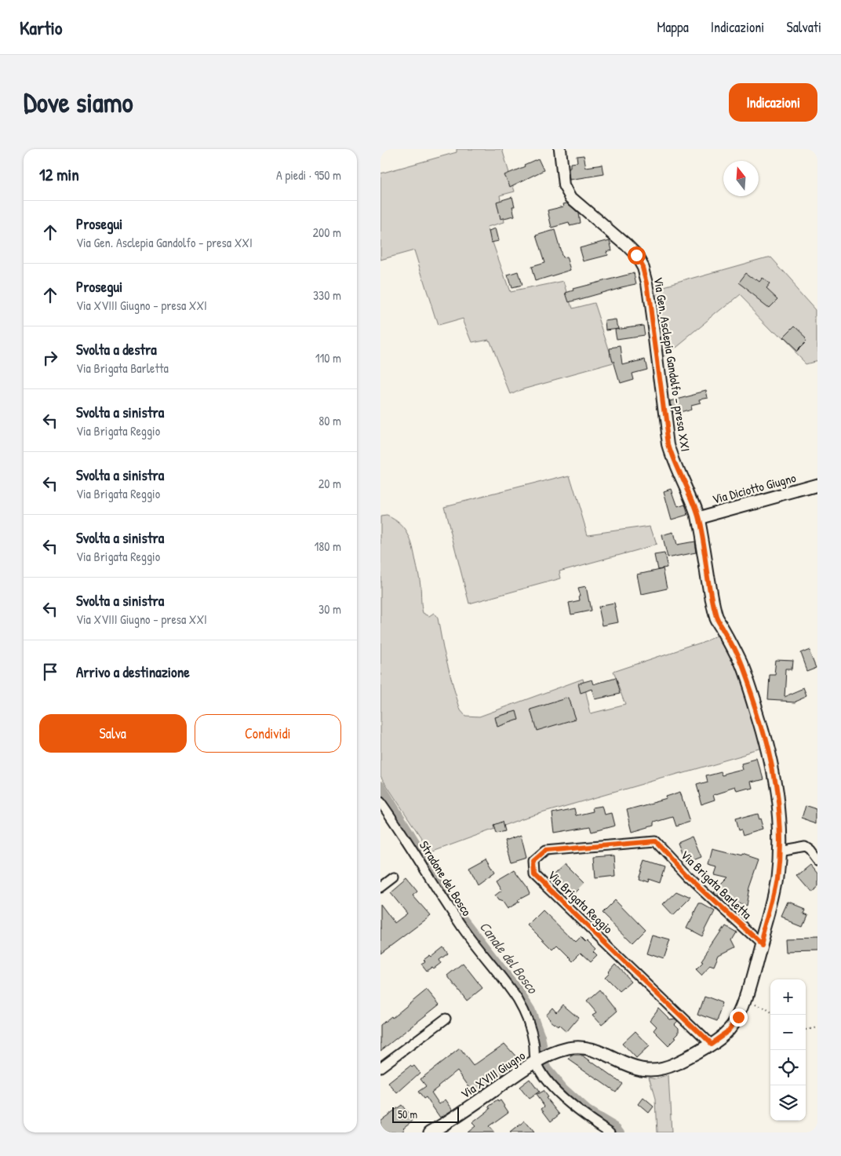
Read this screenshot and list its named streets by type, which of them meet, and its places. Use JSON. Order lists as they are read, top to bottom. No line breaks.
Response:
{"streets":{"main road":["Via Diciotto Giugno","Via XVIII Giugno"],"street":["Via Gen. Asclepia Gandolfo - presa XXI","Stradone del Bosco","Via Brigata Barletta","Via Brigata Reggio"]},"crossings":[["Via Gen. Asclepia Gandolfo - presa XXI","Via Diciotto Giugno"],["Via Gen. Asclepia Gandolfo - presa XXI","Via XVIII Giugno"],["Via Diciotto Giugno","Via XVIII Giugno"],["Stradone del Bosco","Via XVIII Giugno"],["Via Brigata Barletta","Via Brigata Reggio"],["Via Brigata Barletta","Via XVIII Giugno"],["Via Brigata Reggio","Via XVIII Giugno"]],"water":["Canale del Bosco"],"scale_bar":"50 m","north":"top","page":{"header":"Kartio","nav":["Mappa","Indicazioni","Salvati"],"buttons":["Indicazioni",["Salva","Condividi"]],"title":"Dove siamo","heading":["12 min","A piedi · 950 m"],"list":[["Prosegui","Via Gen. Asclepia Gandolfo - presa XXI","200 m"],["Prosegui","Via XVIII Giugno - presa XXI","330 m"],["Svolta a destra","Via Brigata Barletta","110 m"],["Svolta a sinistra","Via Brigata Reggio","80 m"],["Svolta a sinistra","Via Brigata Reggio","20 m"],["Svolta a sinistra","Via Brigata Reggio","180 m"],["Svolta a sinistra","Via XVIII Giugno - presa XXI","30 m"],"Arrivo a destinazione"],"map_buttons":["+","−"],"scale":"50 m"}}
